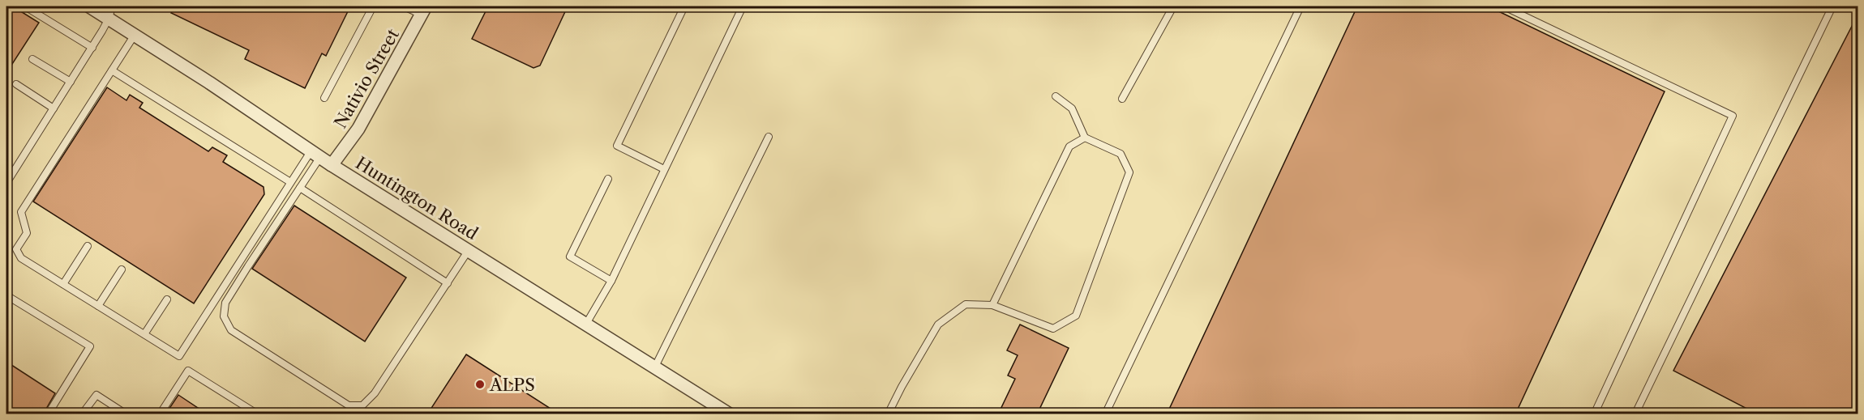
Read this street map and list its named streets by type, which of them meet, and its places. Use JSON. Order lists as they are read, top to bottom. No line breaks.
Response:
{"streets":{"street":["Nativio Street","Huntington Road"]},"crossings":[["Nativio Street","Huntington Road"]],"places":["ALPS"]}
